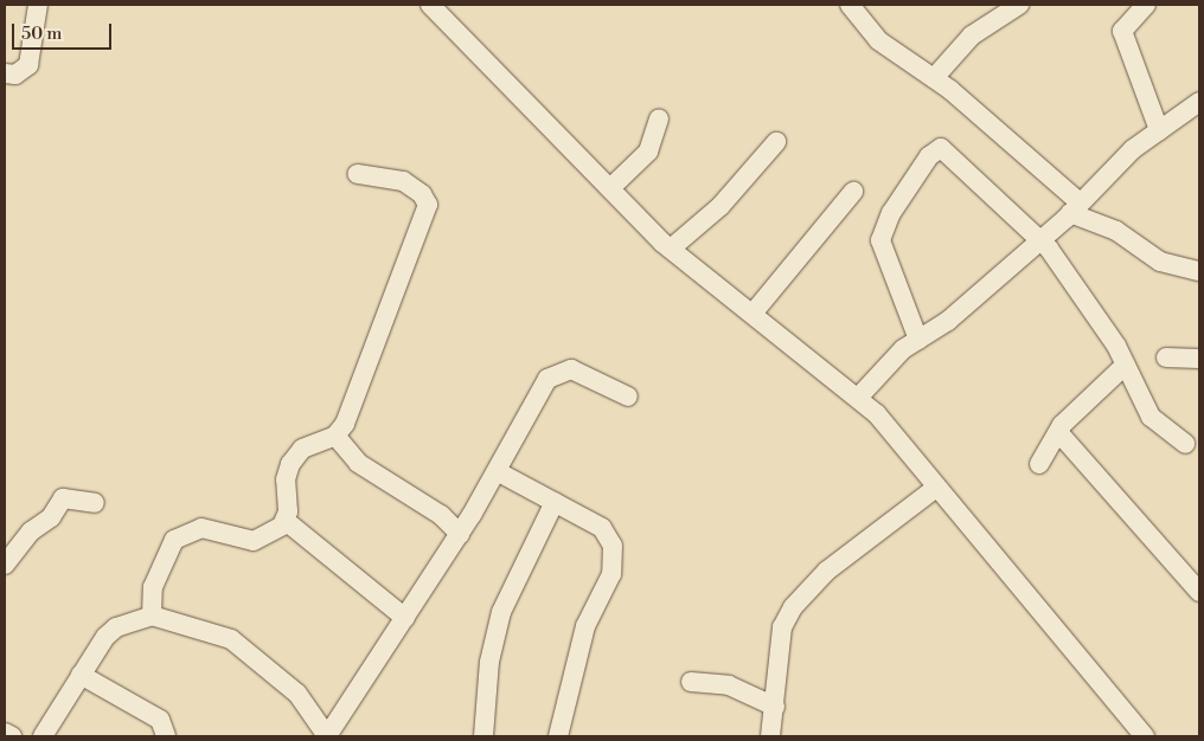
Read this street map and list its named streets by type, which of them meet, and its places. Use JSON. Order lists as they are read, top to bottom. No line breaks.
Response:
{"scale_bar":"50 m"}
